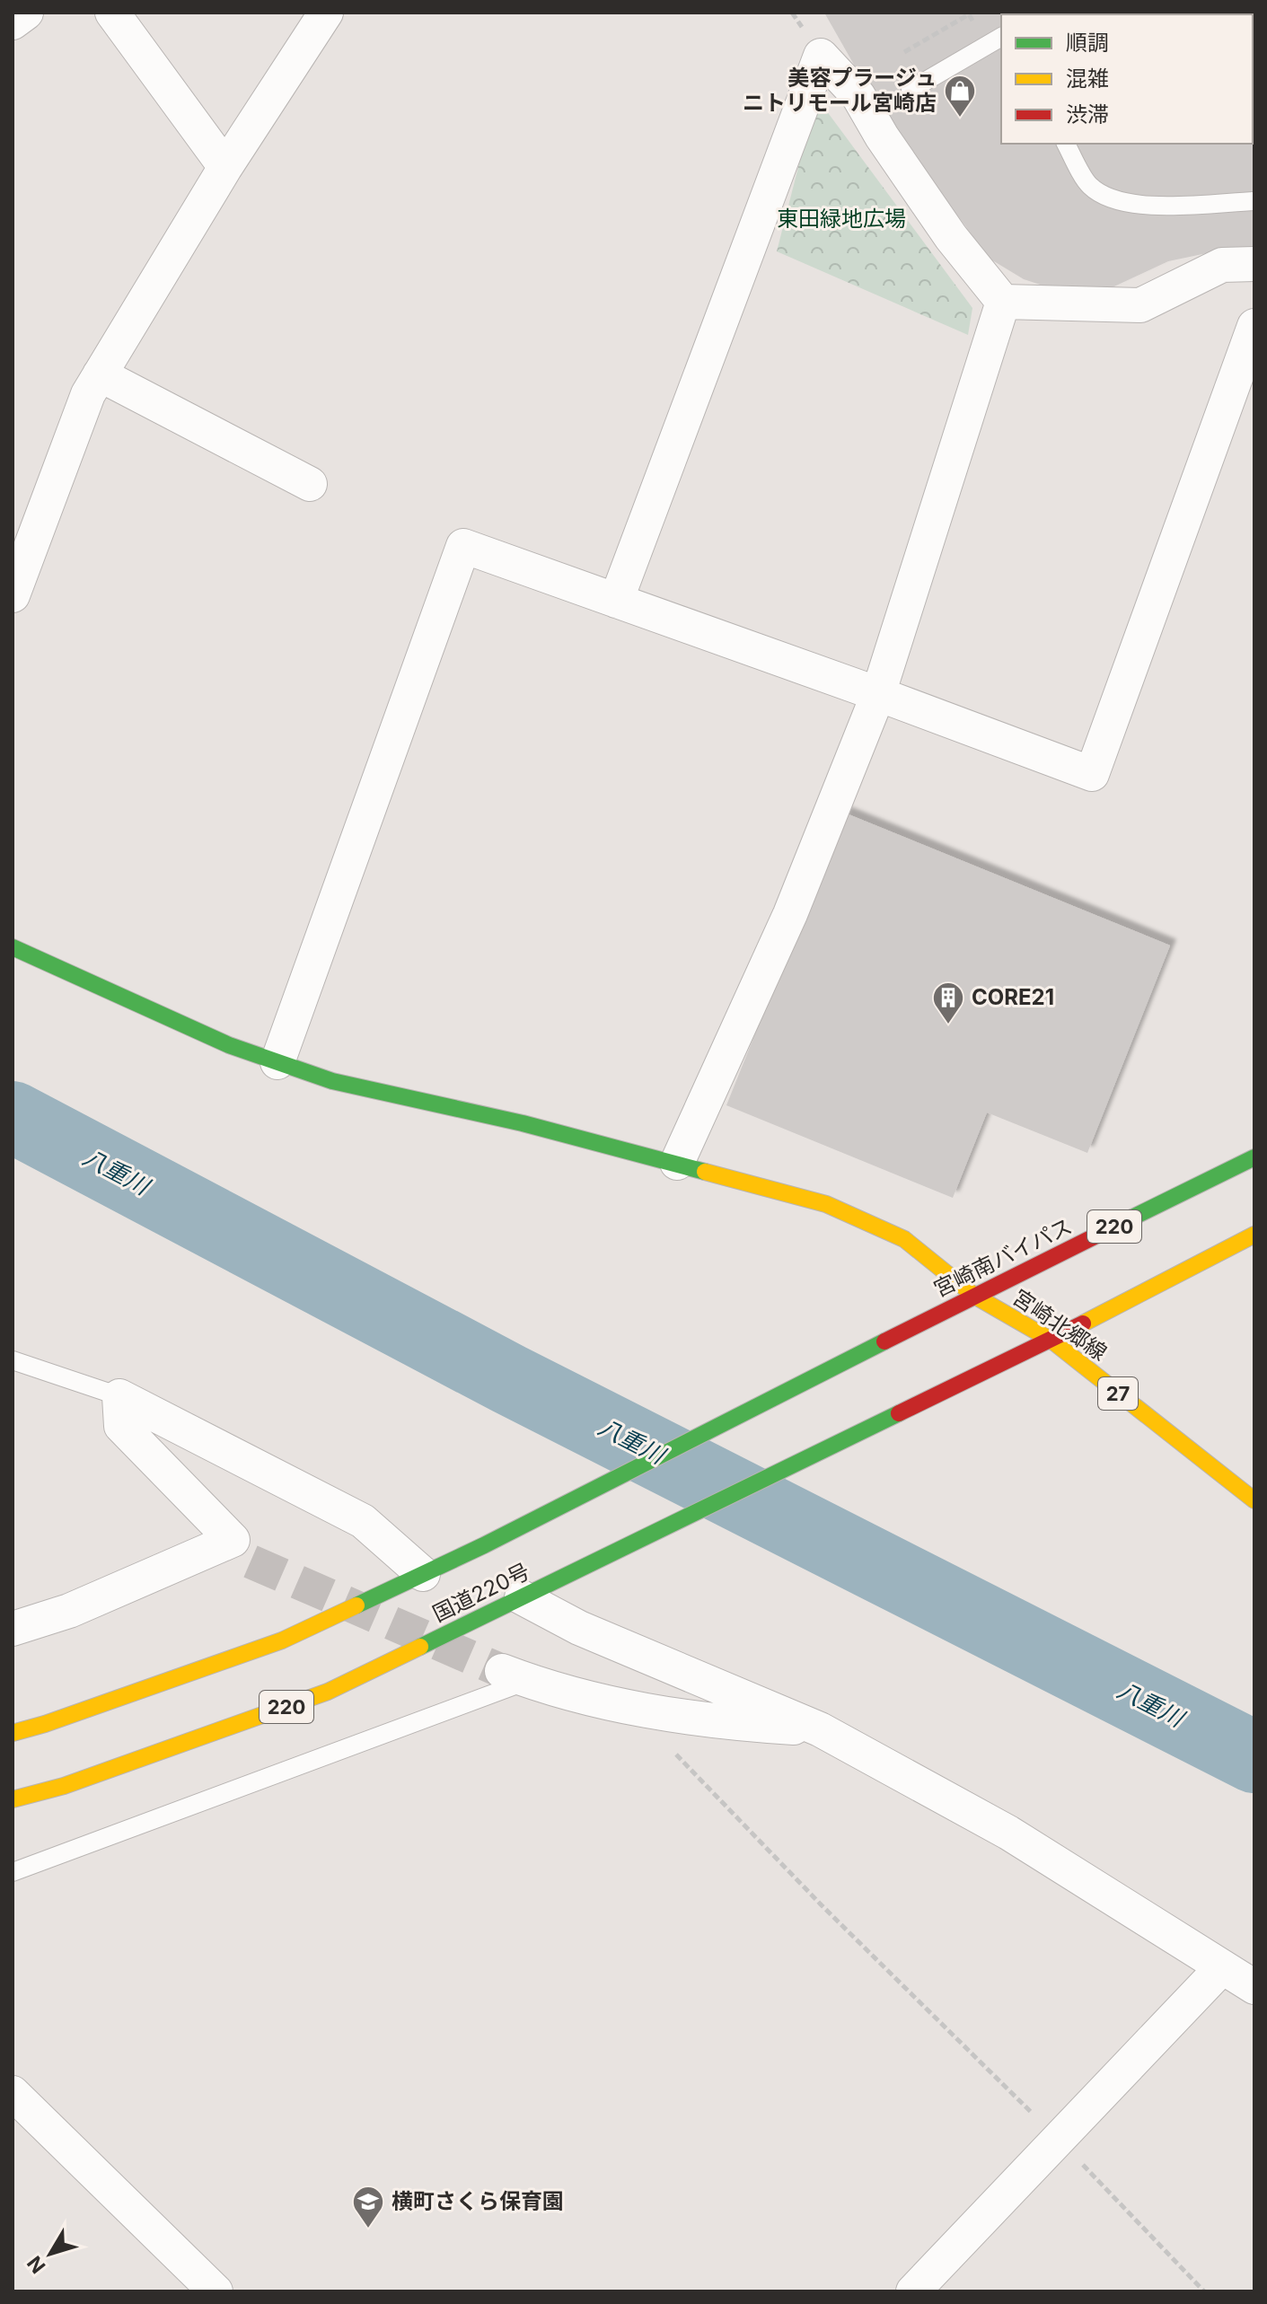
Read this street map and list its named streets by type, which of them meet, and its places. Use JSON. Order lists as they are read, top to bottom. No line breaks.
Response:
{"streets":{"main road":["220","宮崎南バイパス","宮崎北郷線","27","国道220号"]},"crossings":[["220","宮崎北郷線"],["220","国道220号"],["宮崎南バイパス","宮崎北郷線"],["宮崎南バイパス","国道220号"],["宮崎北郷線","国道220号"]],"water":["八重川"],"parks":["東田緑地広場"],"places":{"shop":["美容プラージュ ニトリモール宮崎店"],"building":["CORE21"],"school or university":["横町さくら保育園"]},"legend":["順調","混雑","渋滞"],"north":"bottom left"}
